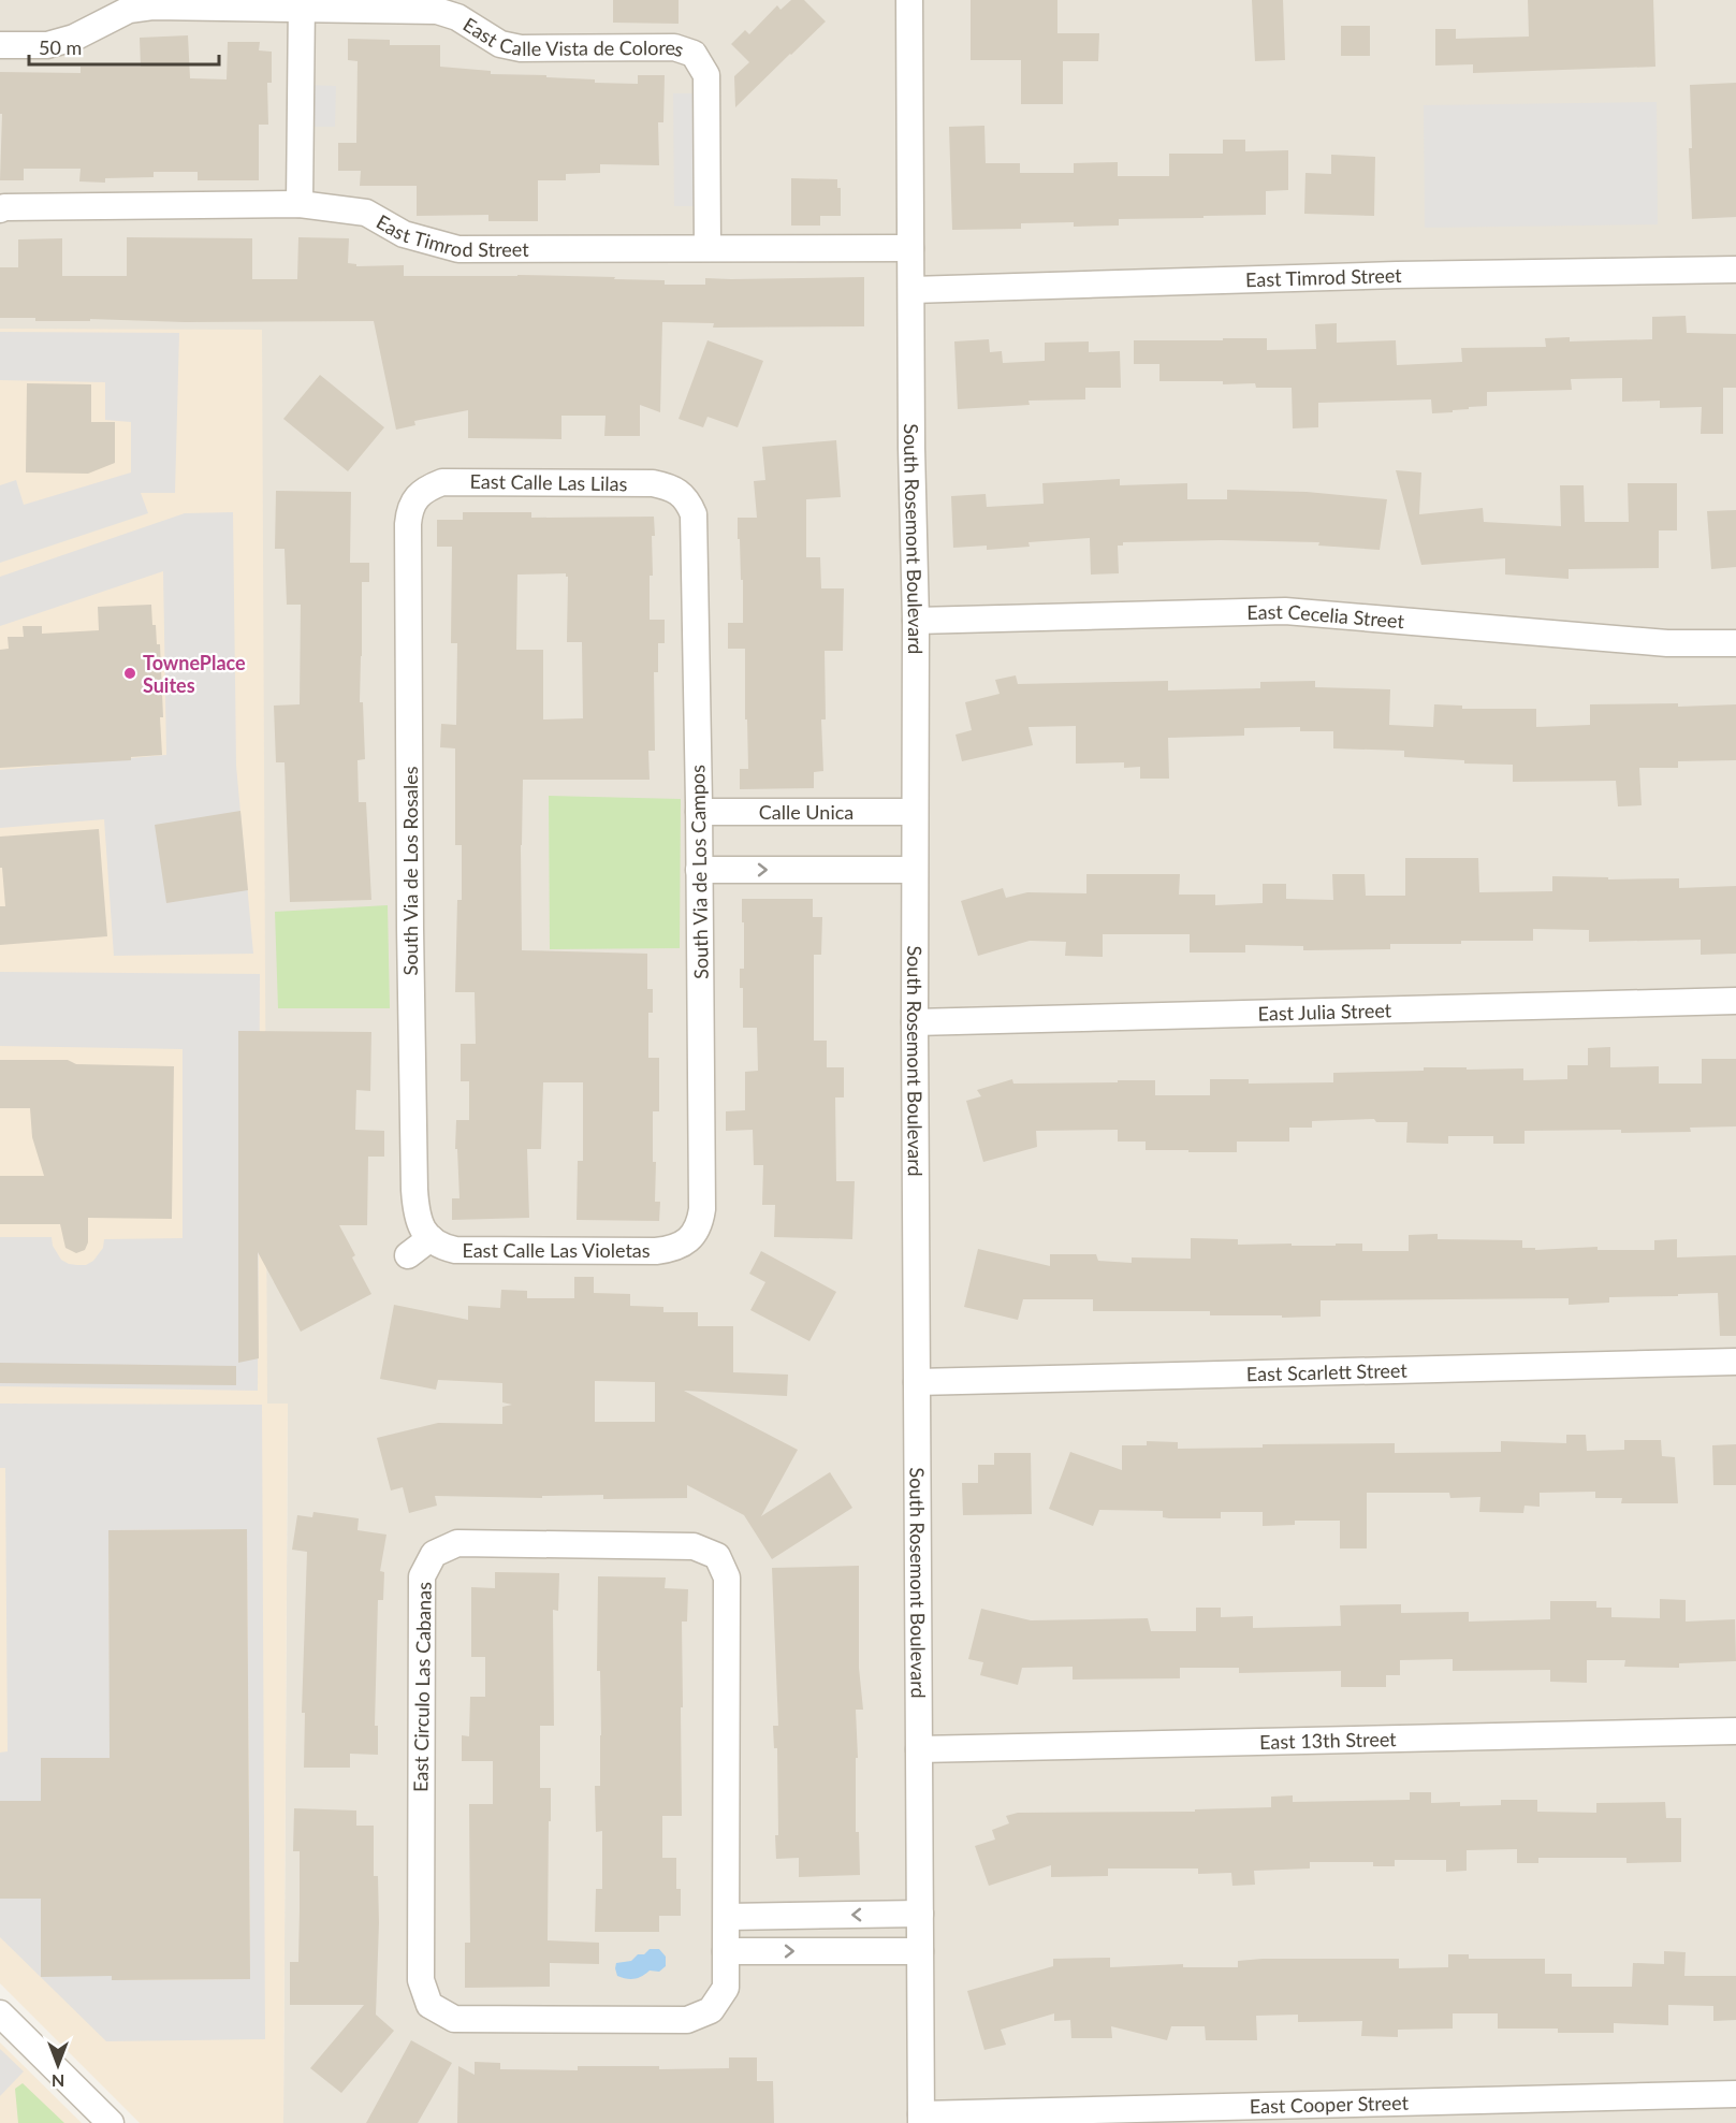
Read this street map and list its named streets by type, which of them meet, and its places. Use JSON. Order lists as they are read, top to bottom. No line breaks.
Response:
{"streets":{"street":["East Calle Vista de Colores","East Timrod Street","East Calle Las Lilas","South Rosemont Boulevard","East Cecelia Street","Calle Unica","South Via de Los Rosales","South Via de Los Campos","East Julia Street","East Calle Las Violetas","East Scarlett Street","East Circulo Las Cabanas","East 13th Street","East Cooper Street"]},"crossings":[["East Calle Vista de Colores","East Timrod Street"],["East Timrod Street","South Rosemont Boulevard"],["East Calle Las Lilas","South Via de Los Rosales"],["East Calle Las Lilas","South Via de Los Campos"],["South Rosemont Boulevard","East Cecelia Street"],["South Rosemont Boulevard","Calle Unica"],["South Rosemont Boulevard","East Julia Street"],["South Rosemont Boulevard","East Scarlett Street"],["South Rosemont Boulevard","East 13th Street"],["South Rosemont Boulevard","East Cooper Street"],["Calle Unica","South Via de Los Campos"],["South Via de Los Rosales","East Calle Las Violetas"],["South Via de Los Campos","East Calle Las Violetas"]],"places":["TownePlace Suites"],"scale_bar":"50 m","north":"bottom"}
